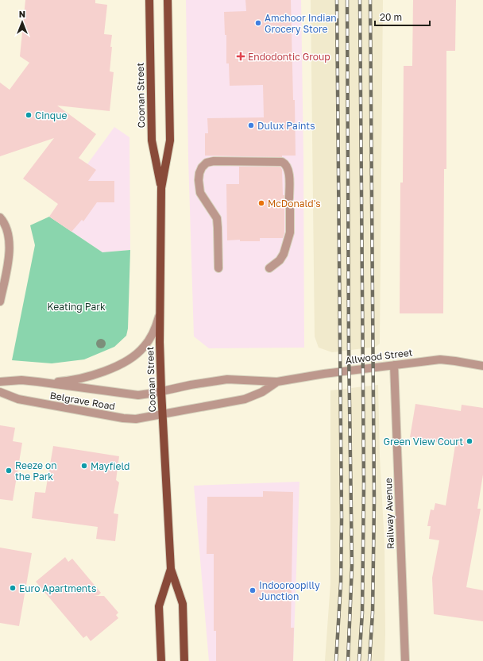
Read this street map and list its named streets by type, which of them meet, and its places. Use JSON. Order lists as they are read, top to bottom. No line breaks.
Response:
{"streets":{"main road":["Coonan Street"],"street":["Allwood Street","Belgrave Road","Railway Avenue"]},"crossings":[["Coonan Street","Allwood Street"],["Coonan Street","Belgrave Road"],["Allwood Street","Belgrave Road"],["Allwood Street","Railway Avenue"]],"parks":["Keating Park"],"places":{"other":["Amchoor Indian Grocery Store","Cinque","Dulux Paints","McDonald's","Green View Court","Mayfield","Reeze on the Park","Euro Apartments","Indooroopilly Junction"],"health":["Endodontic Group"]},"scale_bar":"20 m","north":"top"}
